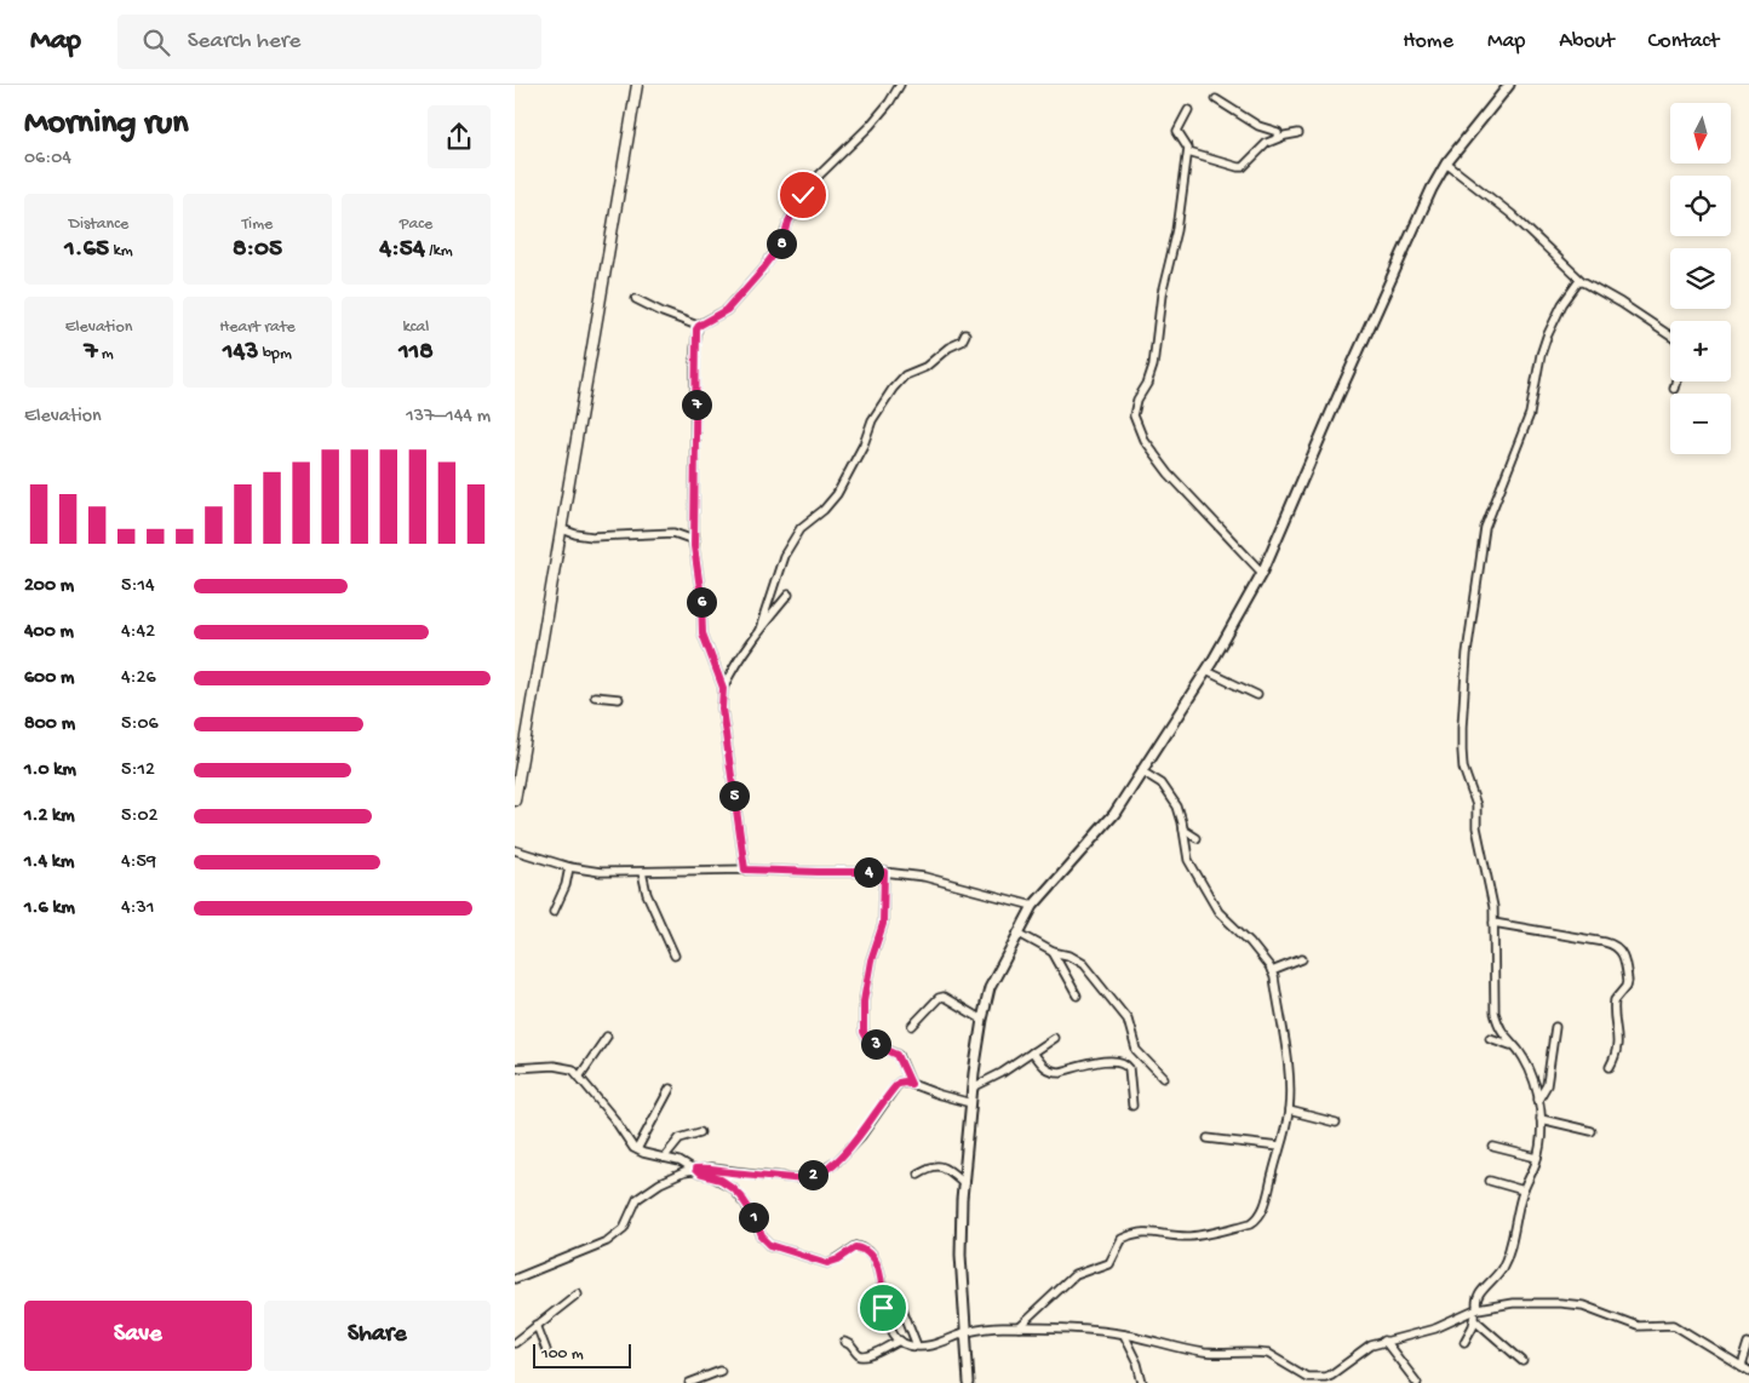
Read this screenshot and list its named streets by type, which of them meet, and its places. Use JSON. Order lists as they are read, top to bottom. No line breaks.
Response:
{"scale_bar":"100 m","north":"bottom","page":{"header":"Map","search":"Search here","nav":["Home","Map","About","Contact"],"heading":["Morning run","06:04"],"map_buttons":["+","−"],"stats":[["Distance","1.65 km"],["Time","8:05"],["Pace","4:54 /km"],["Elevation","7 m"],["Heart rate","143 bpm"],["kcal","118"]],"pins":["8","7","6","5","4","3","2","1"],"chart":["Elevation","137–144 m"],"list":[{"name":"200 m","note":"5:14"},{"name":"400 m","note":"4:42"},{"name":"600 m","note":"4:26"},{"name":"800 m","note":"5:06"},{"name":"1.0 km","note":"5:12"},{"name":"1.2 km","note":"5:02"},{"name":"1.4 km","note":"4:59"},{"name":"1.6 km","note":"4:31"}],"buttons":["Save","Share"],"scale":"100 m"}}
